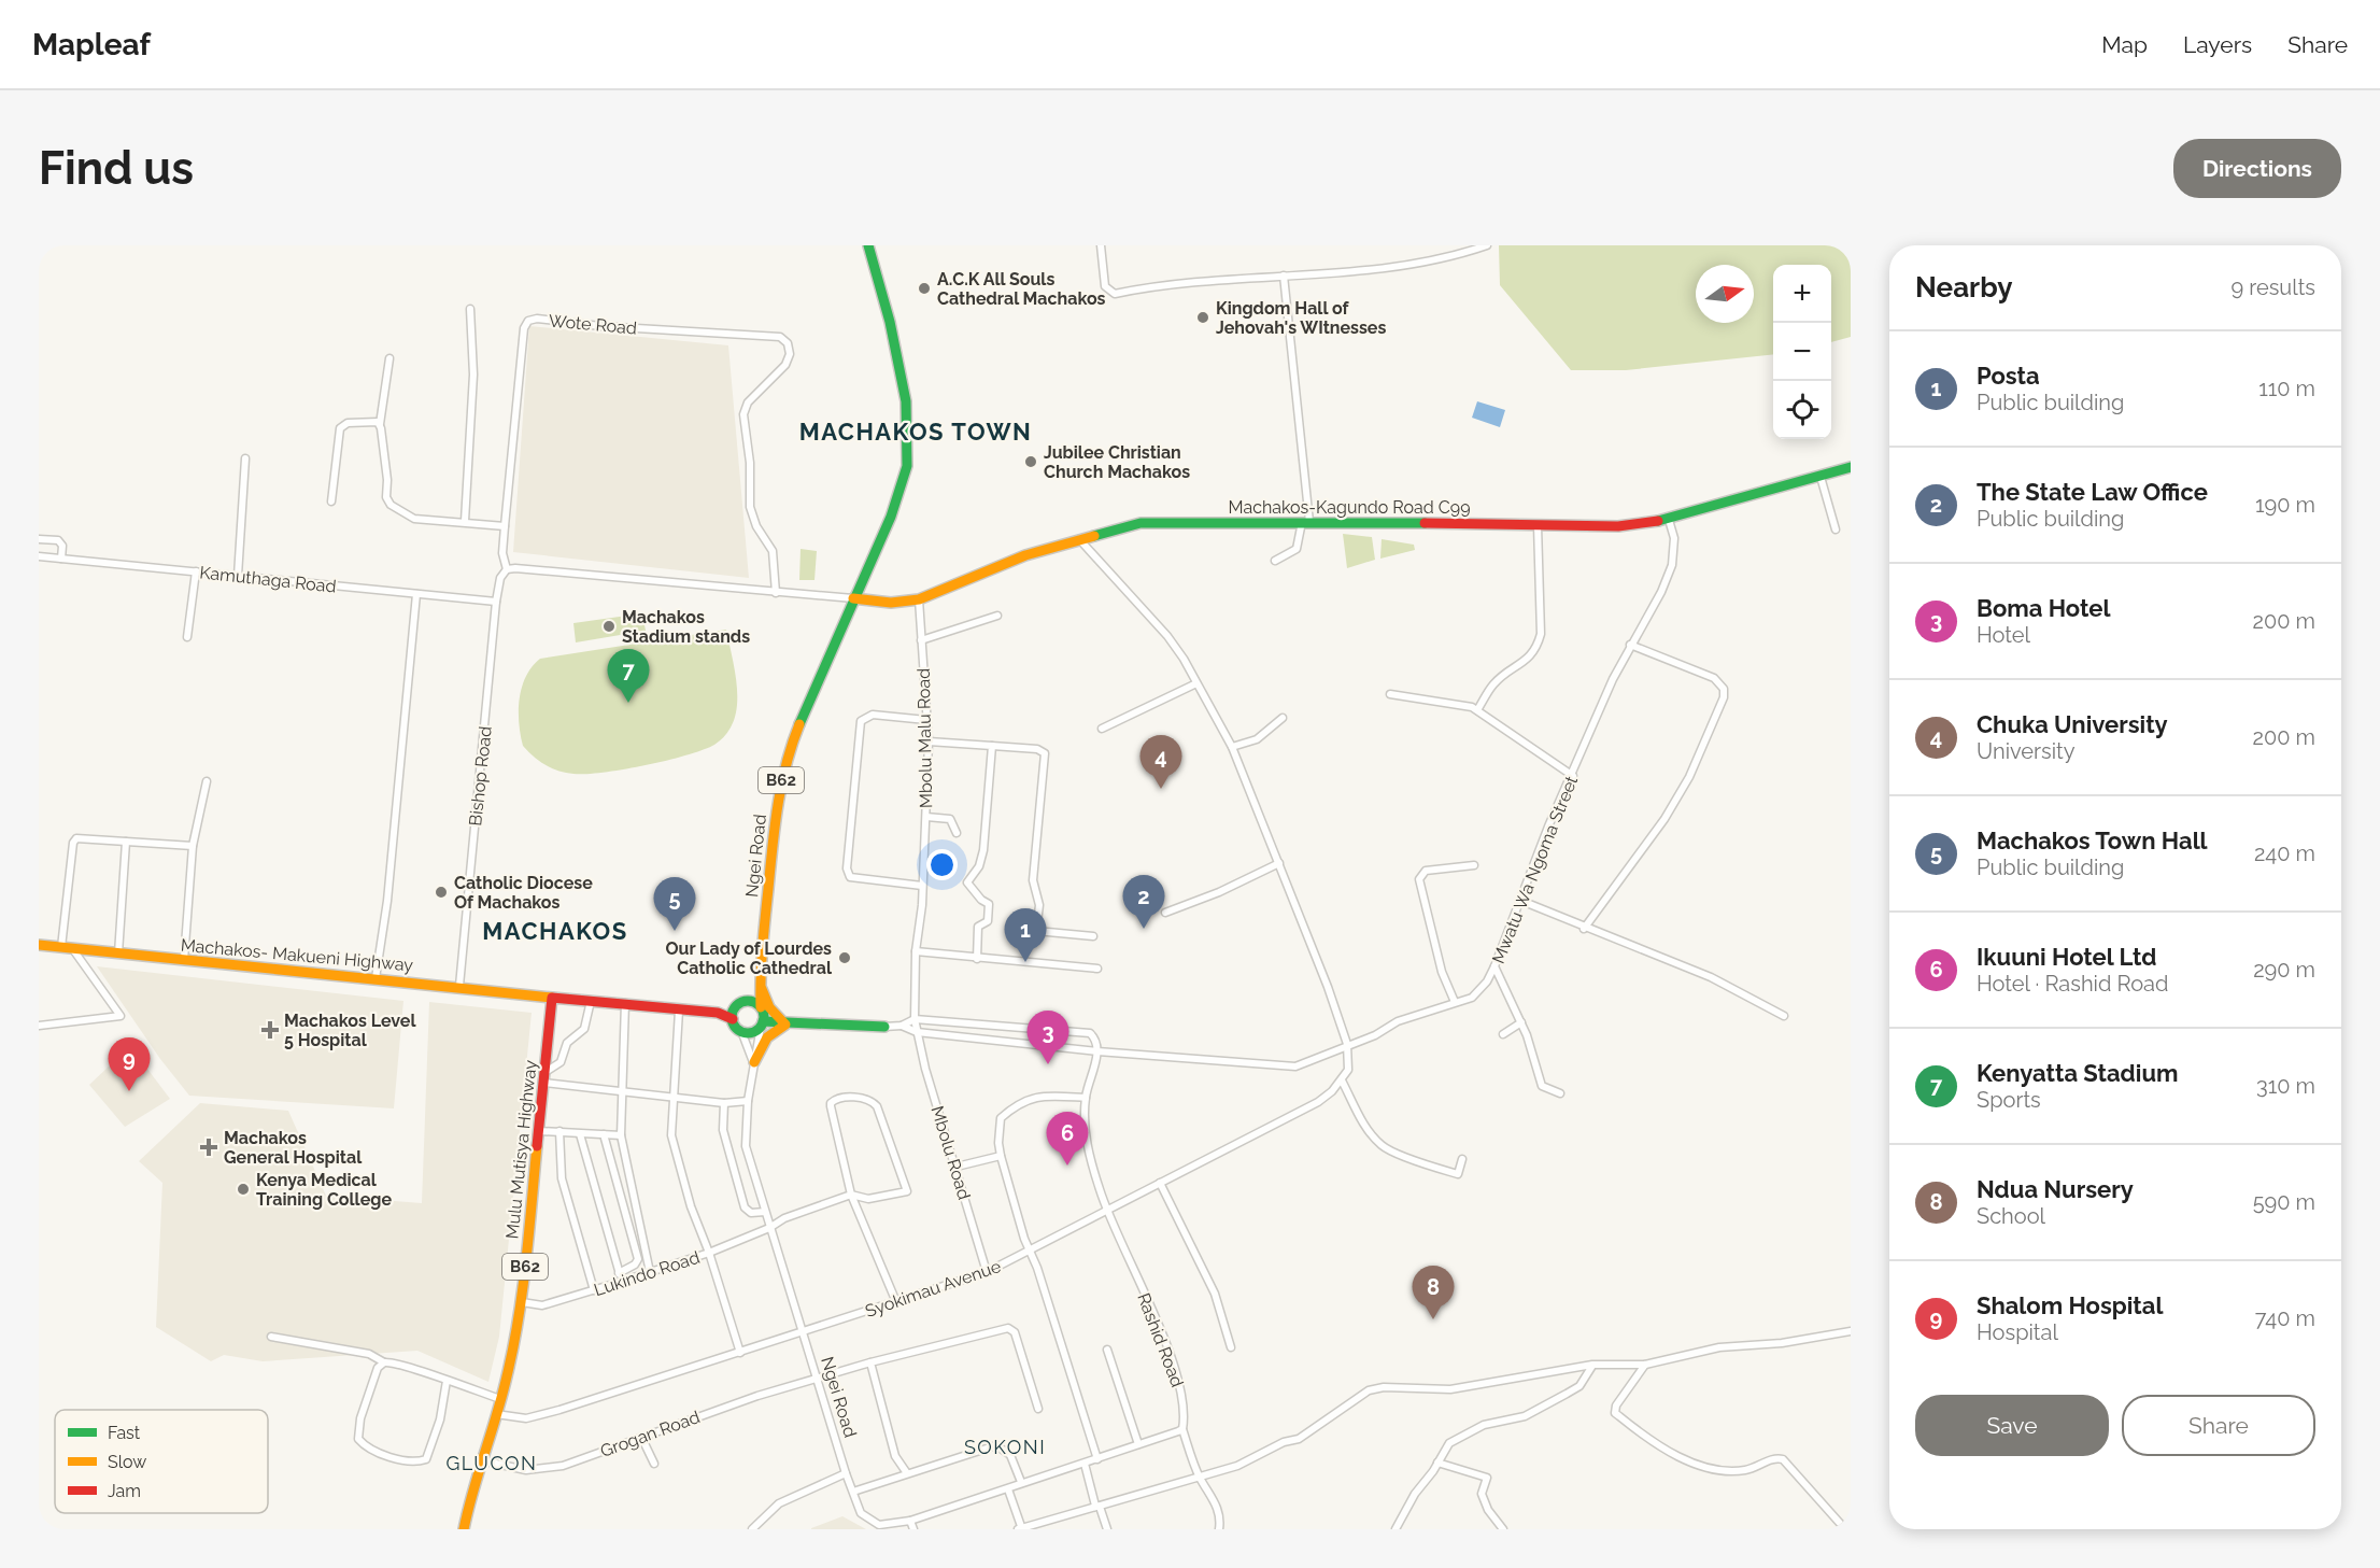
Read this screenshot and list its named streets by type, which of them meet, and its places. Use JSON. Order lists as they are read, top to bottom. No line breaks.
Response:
{"streets":{"main road":["Machakos-Kagundo Road C99","B62","Ngei Road","Machakos- Makueni Highway","Mulu Mutisya Highway"],"street":["Wote Road","Kamuthaga Road","Mbolu Malu Road","Bishop Road","Mwatu Wa Ngoma Street","Mbolu Road","Lukindo Road","Syokimau Avenue","Rashid Road","Grogan Road"]},"crossings":[["Wote Road","Bishop Road"],["Machakos-Kagundo Road C99","Mbolu Malu Road"],["Machakos-Kagundo Road C99","B62"],["Machakos-Kagundo Road C99","Ngei Road"],["Machakos-Kagundo Road C99","Mwatu Wa Ngoma Street"],["Kamuthaga Road","Bishop Road"],["Mbolu Malu Road","Mwatu Wa Ngoma Street"],["Mbolu Malu Road","Mbolu Road"],["Bishop Road","Machakos- Makueni Highway"],["B62","Ngei Road"],["Ngei Road","Lukindo Road"],["Ngei Road","Syokimau Avenue"],["Ngei Road","Grogan Road"],["Mwatu Wa Ngoma Street","Mbolu Road"],["Mwatu Wa Ngoma Street","Rashid Road"],["Machakos- Makueni Highway","Mulu Mutisya Highway"],["Mulu Mutisya Highway","Lukindo Road"],["Mulu Mutisya Highway","Syokimau Avenue"],["Mulu Mutisya Highway","Grogan Road"],["Mbolu Road","Syokimau Avenue"],["Syokimau Avenue","Rashid Road"]],"districts":["MACHAKOS TOWN","MACHAKOS","SOKONI","GLUCON"],"places":{"other":["A.C.K All Souls Cathedral Machakos","Kingdom Hall of Jehovah's WItnesses","Jubilee Christian Church Machakos","Machakos Stadium stands","Catholic Diocese Of Machakos","Our Lady of Lourdes Catholic Cathedral","Kenya Medical Training College"],"health":["Machakos Level 5 Hospital","Machakos General Hospital"]},"legend":["Fast","Slow","Jam"],"north":"right","page":{"header":"Mapleaf","nav":["Map","Layers","Share"],"buttons":["Directions",["Save","Share"]],"title":"Find us","heading":["Nearby","9 results"],"map_buttons":["+","−"],"list":[{"mark":"1","name":"Posta","note":"Public building","value":"110 m"},{"mark":"2","name":"The State Law Office","note":"Public building","value":"190 m"},{"mark":"3","name":"Boma Hotel","note":"Hotel","value":"200 m"},{"mark":"4","name":"Chuka University","note":"University","value":"200 m"},{"mark":"5","name":"Machakos Town Hall","note":"Public building","value":"240 m"},{"mark":"6","name":"Ikuuni Hotel Ltd","note":"Hotel · Rashid Road","value":"290 m"},{"mark":"7","name":"Kenyatta Stadium","note":"Sports","value":"310 m"},{"mark":"8","name":"Ndua Nursery","note":"School","value":"590 m"},{"mark":"9","name":"Shalom Hospital","note":"Hospital","value":"740 m"}],"pins":["7","4","2","5","1","3","9","6","8"]}}
